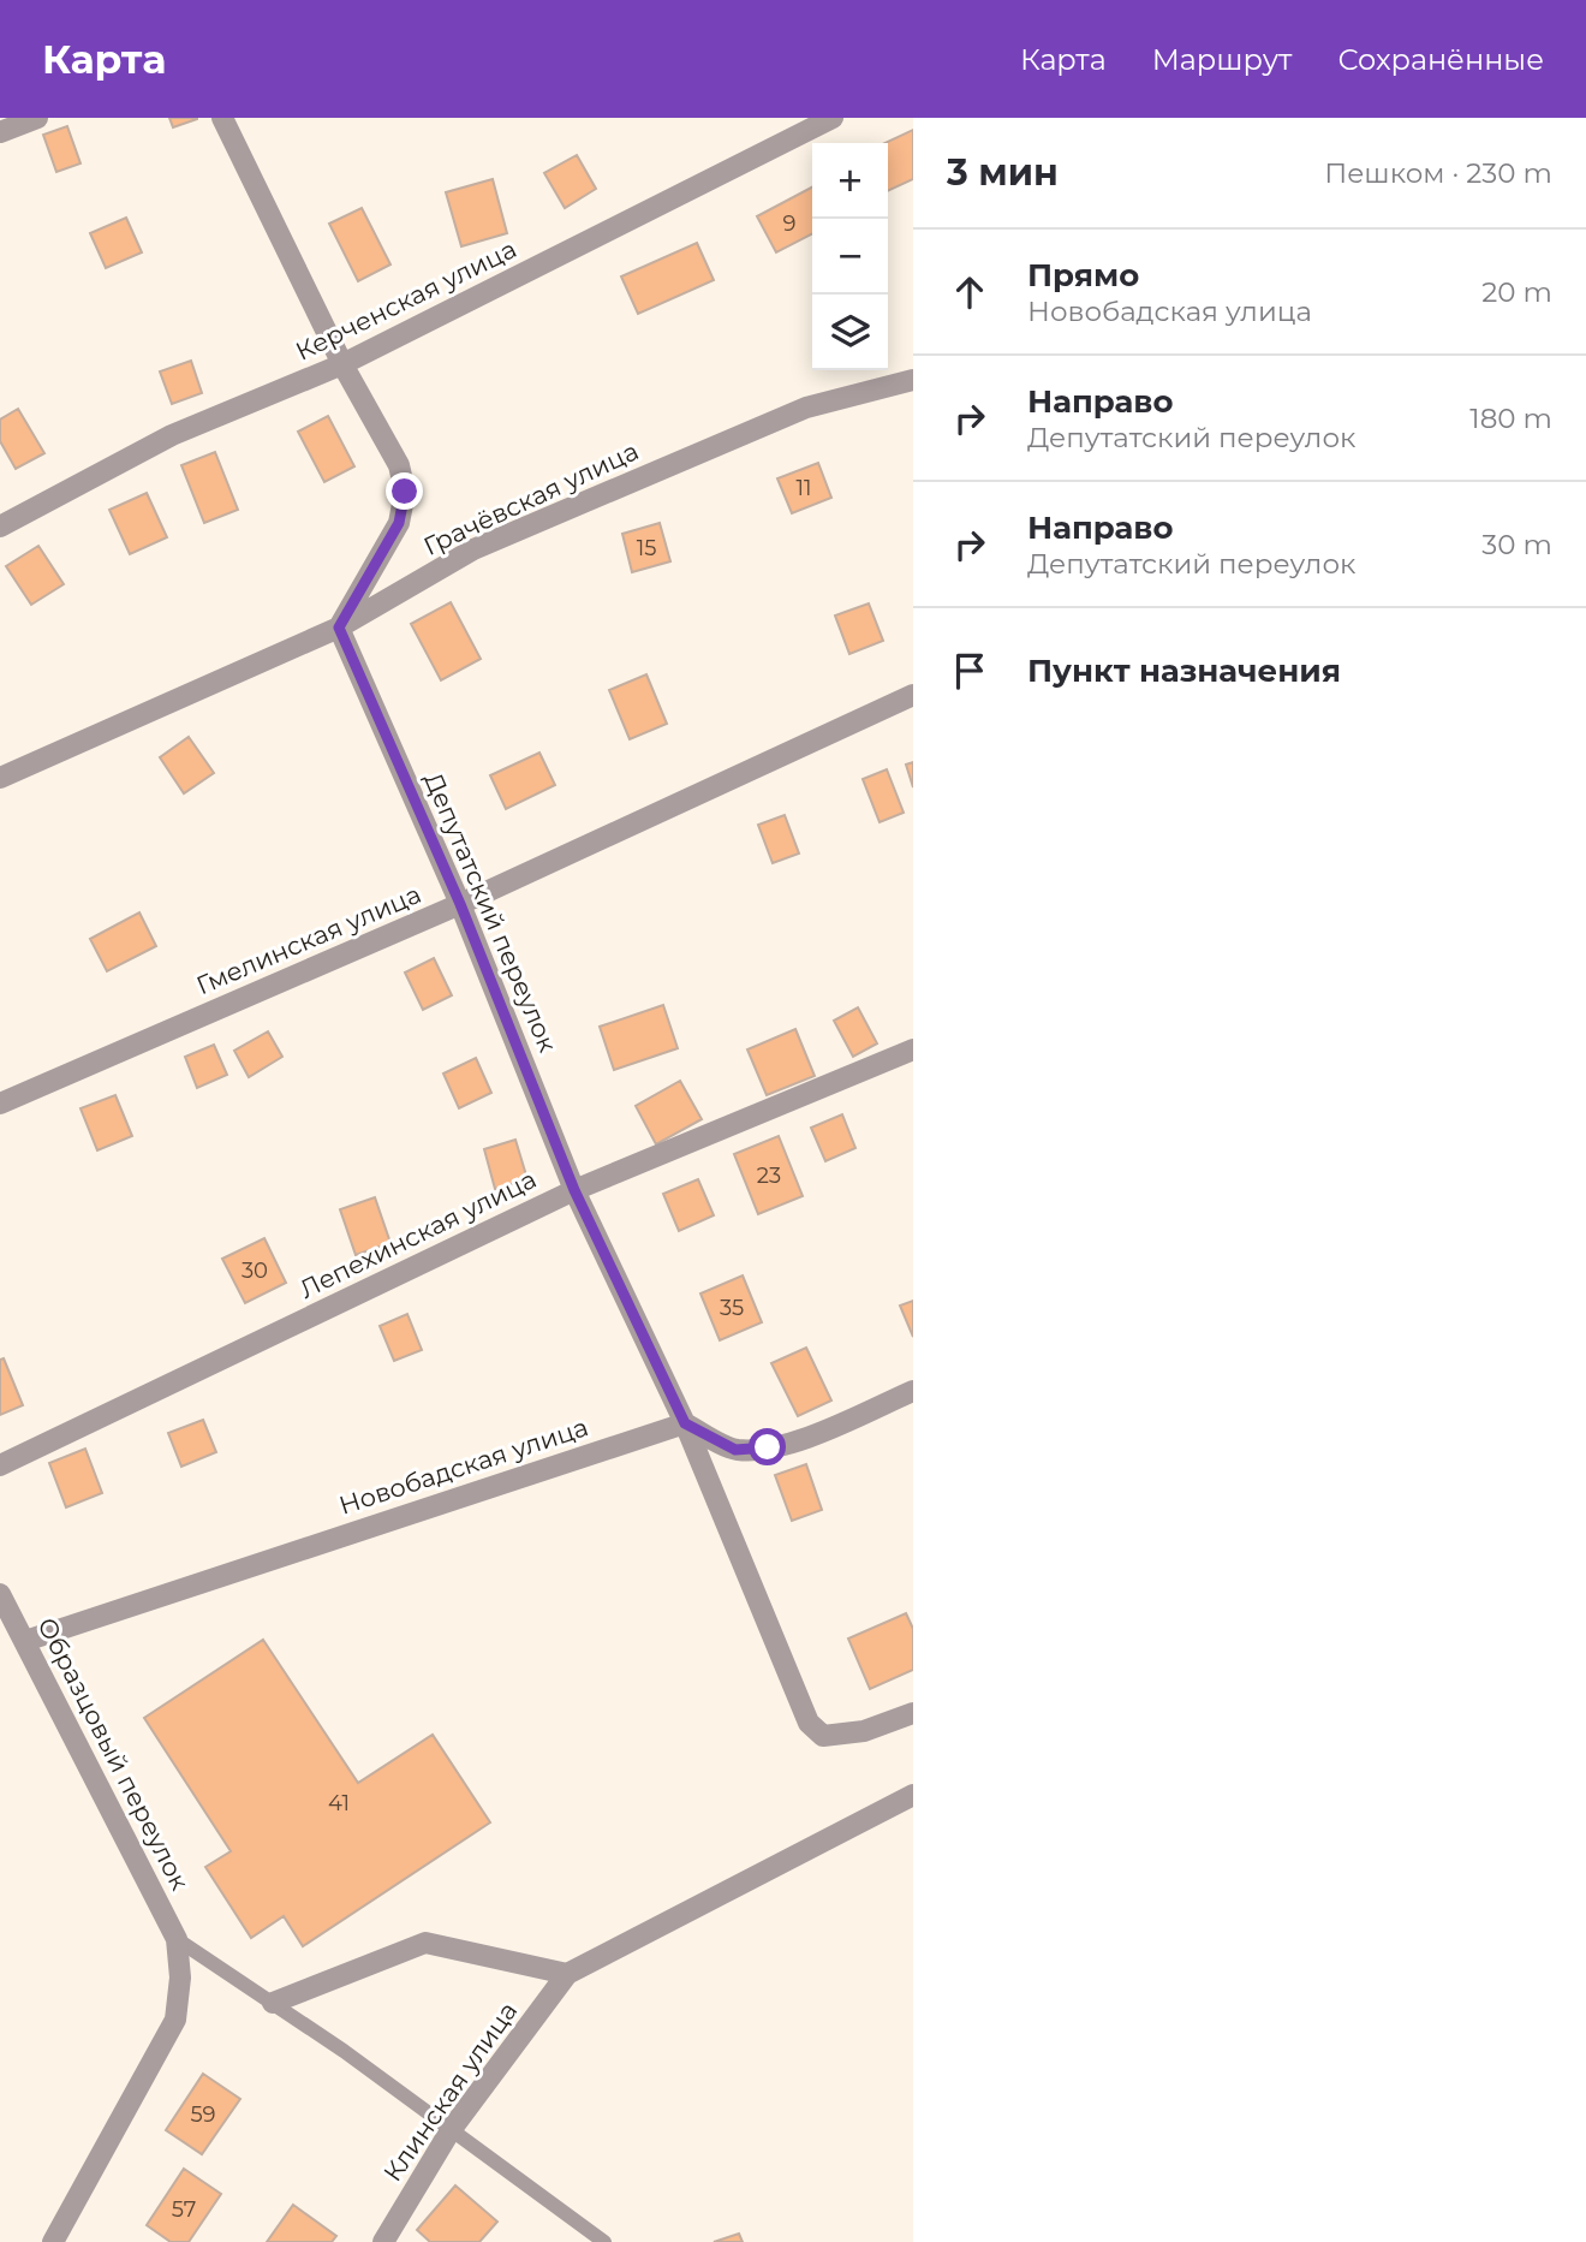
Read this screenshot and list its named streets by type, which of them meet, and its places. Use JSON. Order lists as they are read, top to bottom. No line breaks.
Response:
{"streets":{"street":["Керченская улица","Грачёвская улица","Депутатский переулок","Гмелинская улица","Лепехинская улица","Новобадская улица","Образцовый переулок","Клинская улица"]},"crossings":[["Грачёвская улица","Депутатский переулок"],["Депутатский переулок","Гмелинская улица"],["Депутатский переулок","Лепехинская улица"],["Депутатский переулок","Новобадская улица"],["Новобадская улица","Образцовый переулок"]],"house_numbers":["9","11","15","23","30","35","41","59","57"],"page":{"header":"Карта","nav":["Карта","Маршрут","Сохранённые"],"heading":["3 мин","Пешком · 230 m"],"map_buttons":["+","−"],"list":[["Прямо","Новобадская улица","20 m"],["Направо","Депутатский переулок","180 m"],["Направо","Депутатский переулок","30 m"],"Пункт назначения"]}}
